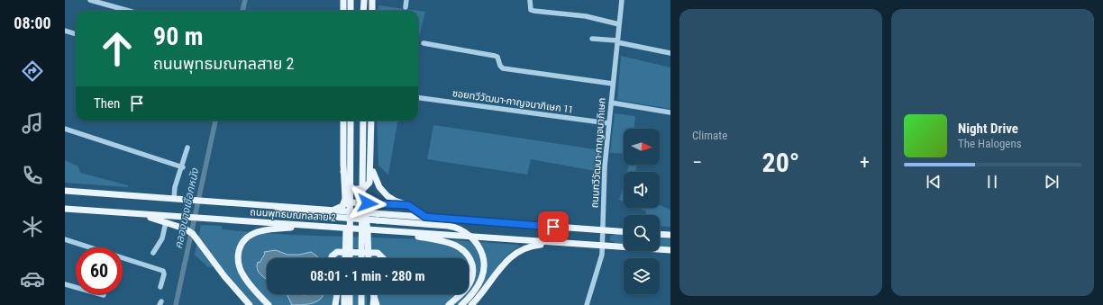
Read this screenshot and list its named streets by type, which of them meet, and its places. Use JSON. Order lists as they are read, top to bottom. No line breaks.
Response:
{"streets":{"main road":["ถนนพุทธมณฑลสาย 2"],"street":["ซอยทวีวัฒนา-กาญจนาภิเษก 11","ถนนทวีวัฒนา-กาญจนาภิเษก"]},"crossings":[["ซอยทวีวัฒนา-กาญจนาภิเษก 11","ถนนทวีวัฒนา-กาญจนาภิเษก"],["ถนนทวีวัฒนา-กาญจนาภิเษก","ถนนพุทธมณฑลสาย 2"]],"water":["คลองบางเชือกหนัง"],"north":"right","page":{"tabs":"08:00","tile":"Climate","turn":["90 m","ถนนพุทธมณฑลสาย 2"],"then":"Then","song":["Night Drive","The Halogens"],"heat":["−","20°","+"],"limit":"60","trip":"08:01 · 1 min · 280 m"}}
